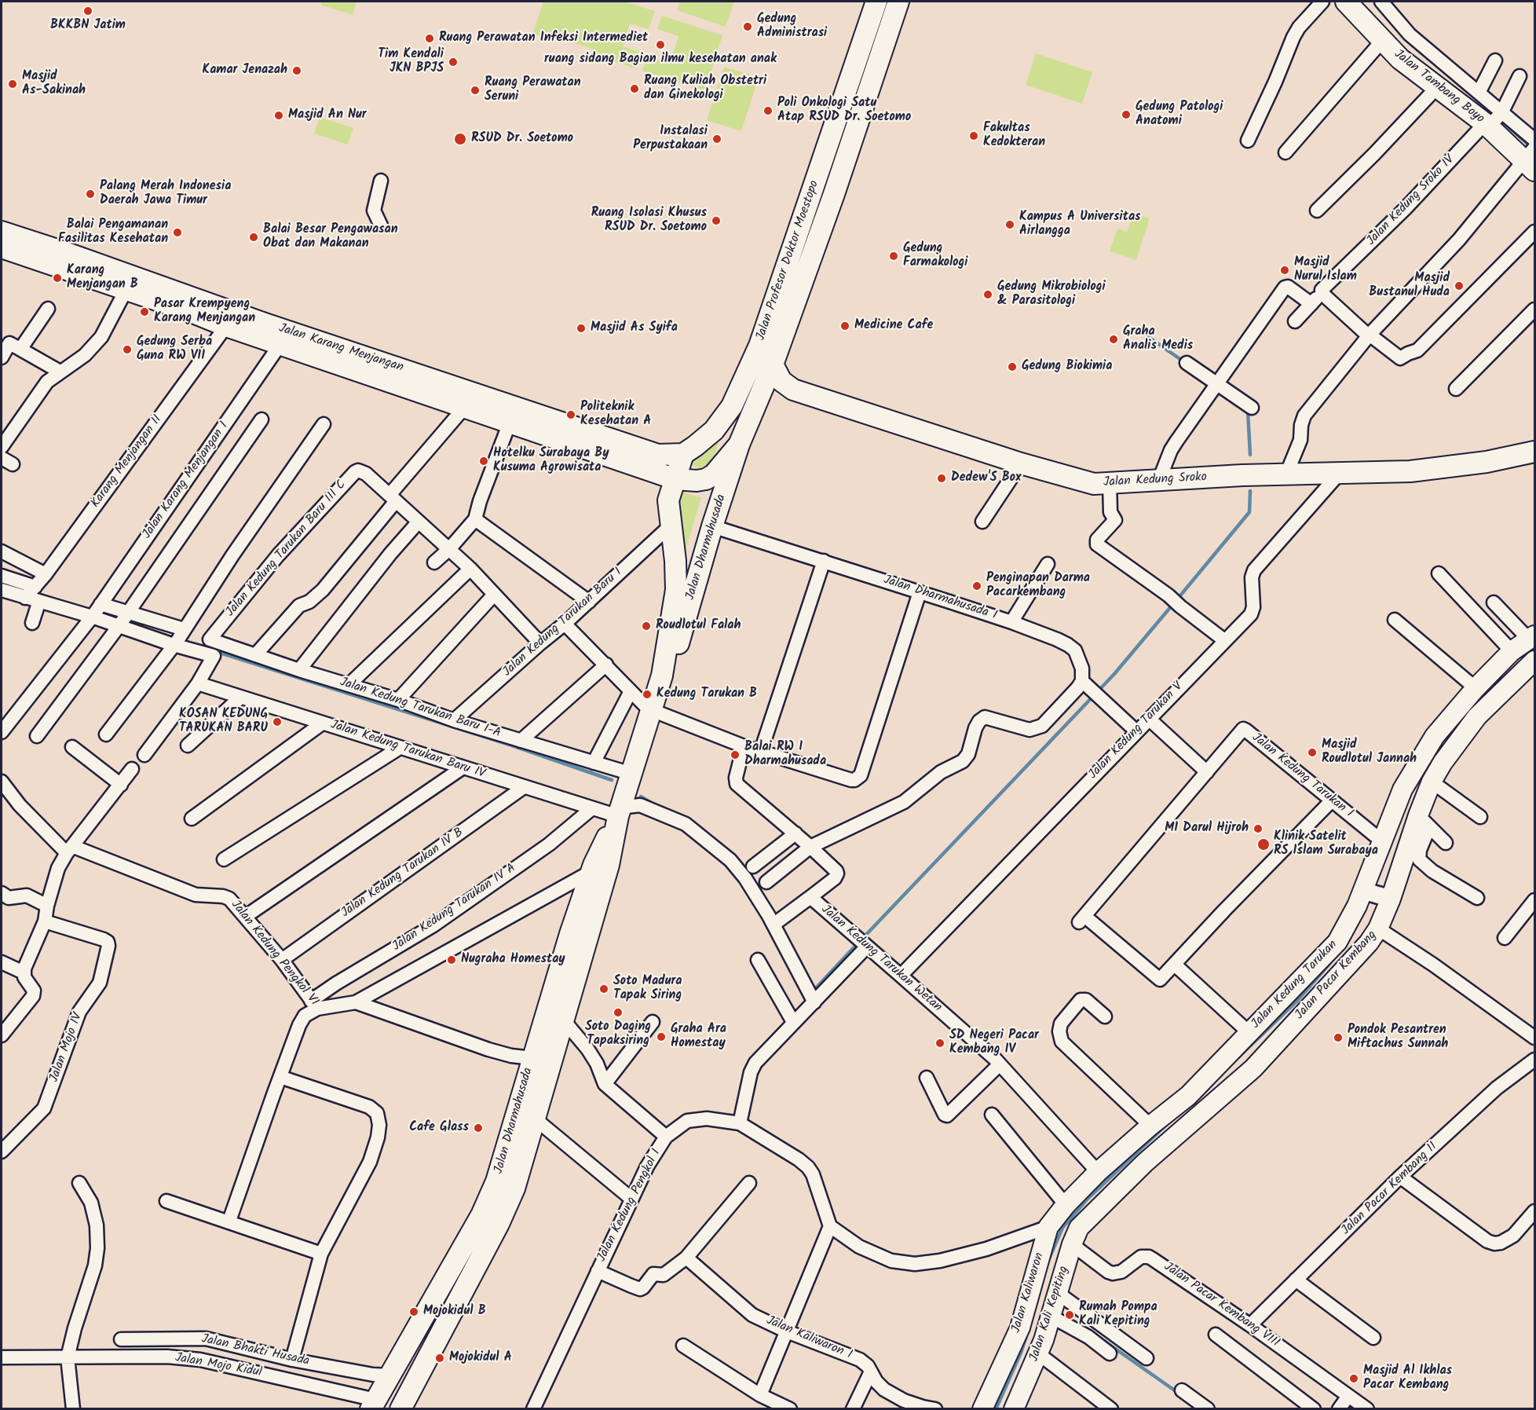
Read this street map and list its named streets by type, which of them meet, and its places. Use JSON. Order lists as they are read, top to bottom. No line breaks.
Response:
{"streets":{"main road":["Jalan Tambang Boyo","Jalan Profesor Doktor Moestopo","Jalan Karang Menjangan","Jalan Kedung Sroko","Jalan Dharmahusada","Jalan Pacar Kembang","Jalan Kedung Tarukan","Jalan Kaliwaron","Jalan Kali Kepiting"],"street":["Jalan Kedung Sroko IV","Karang Menjangan II","Jalan Karang Menjangan I","Jalan Kedung Tarukan Baru III C","Jalan Dharmahusada I","Jalan Kedung Tarukan Baru I","Jalan Kedung Tarukan Baru I-A","Jalan Kedung Tarukan V","Jalan Kedung Tarukan Baru IV","Jalan Kedung Tarukan I","Jalan Kedung Tarukan IV B","Jalan Kedung Tarukan IV A","Jalan Kedung Pengkol VI","Jalan Kedung Tarukan Wetan","Jalan Mojo IV","Jalan Pacar Kembang II","Jalan Kedung Pengkol I","Jalan Pacar Kembang VIII","Jalan Kaliwaron I","Jalan Bhakti Husada","Jalan Mojo Kidul"]},"crossings":[["Jalan Tambang Boyo","Jalan Kedung Sroko IV"],["Jalan Profesor Doktor Moestopo","Jalan Karang Menjangan"],["Jalan Profesor Doktor Moestopo","Jalan Kedung Sroko"],["Jalan Profesor Doktor Moestopo","Jalan Dharmahusada"],["Jalan Karang Menjangan","Karang Menjangan II"],["Jalan Karang Menjangan","Jalan Karang Menjangan I"],["Jalan Karang Menjangan","Jalan Dharmahusada"],["Jalan Kedung Sroko","Jalan Kedung Tarukan V"],["Jalan Dharmahusada","Jalan Dharmahusada I"],["Jalan Dharmahusada","Jalan Kedung Tarukan Baru I"],["Jalan Dharmahusada","Jalan Kedung Tarukan Baru I-A"],["Jalan Dharmahusada","Jalan Kedung Tarukan Baru IV"],["Jalan Dharmahusada","Jalan Kedung Pengkol VI"],["Jalan Dharmahusada","Jalan Bhakti Husada"],["Jalan Dharmahusada","Jalan Mojo Kidul"],["Jalan Kedung Tarukan Baru III C","Jalan Kedung Tarukan Baru I"],["Jalan Kedung Tarukan Baru III C","Jalan Kedung Tarukan Baru I-A"],["Jalan Kedung Tarukan Baru III C","Jalan Kedung Tarukan Baru IV"],["Jalan Kedung Tarukan Baru I","Jalan Kedung Tarukan Baru I-A"],["Jalan Kedung Tarukan V","Jalan Kedung Tarukan Wetan"],["Jalan Kedung Tarukan Baru IV","Jalan Kedung Tarukan IV B"],["Jalan Kedung Tarukan Baru IV","Jalan Kedung Tarukan IV A"],["Jalan Kedung Tarukan I","Jalan Kedung Tarukan"],["Jalan Kedung Tarukan IV B","Jalan Kedung Pengkol VI"],["Jalan Kedung Tarukan IV A","Jalan Kedung Pengkol VI"],["Jalan Kedung Tarukan Wetan","Jalan Kedung Tarukan"],["Jalan Pacar Kembang","Jalan Pacar Kembang VIII"],["Jalan Pacar Kembang","Jalan Kali Kepiting"],["Jalan Kedung Tarukan","Jalan Kaliwaron"],["Jalan Pacar Kembang II","Jalan Pacar Kembang VIII"],["Jalan Pacar Kembang VIII","Jalan Kali Kepiting"]],"places":["BKKBN Jatim","Gedung Administrasi","Ruang Perawatan Infeksi Intermediet","ruang sidang Bagian ilmu kesehatan anak","Tim Kendali JKN BPJS","Kamar Jenazah","Masjid As-Sakinah","Ruang Kuliah Obstetri dan Ginekologi","Ruang Perawatan Seruni","Poli Onkologi Satu Atap RSUD Dr. Soetomo","Gedung Patologi Anatomi","Masjid An Nur","Fakultas Kedokteran","RSUD Dr. Soetomo","Instalasi Perpustakaan","Palang Merah Indonesia Daerah Jawa Timur","Ruang Isolasi Khusus RSUD Dr. Soetomo","Kampus A Universitas Airlangga","Balai Pengamanan Fasilitas Kesehatan","Balai Besar Pengawasan Obat dan Makanan","Gedung Farmakologi","Masjid Nurul Islam","Karang Menjangan B","Masjid Bustanul Huda","Gedung Mikrobiologi & Parasitologi","Pasar Krempyeng Karang Menjangan","Medicine Cafe","Masjid As Syifa","Graha Analis Medis","Gedung Serba Guna RW VII","Gedung Biokimia","Politeknik Kesehatan A","Hotelku Surabaya By Kusuma Agrowisata","Dedew'S Box","Penginapan Darma Pacarkembang","Roudlotul Falah","Kedung Tarukan B","KOSAN KEDUNG TARUKAN BARU","Masjid Roudlotul Jannah","Balai RW I Dharmahusada","MI Darul Hijroh","Klinik Satelit RS Islam Surabaya","Nugraha Homestay","Soto Madura Tapak Siring","Soto Daging Tapaksiring","Graha Ara Homestay","Pondok Pesantren Miftachus Sunnah","SD Negeri Pacar Kembang IV","Cafe Glass","Mojokidul B","Rumah Pompa Kali Kepiting","Mojokidul A","Masjid Al Ikhlas Pacar Kembang"]}
